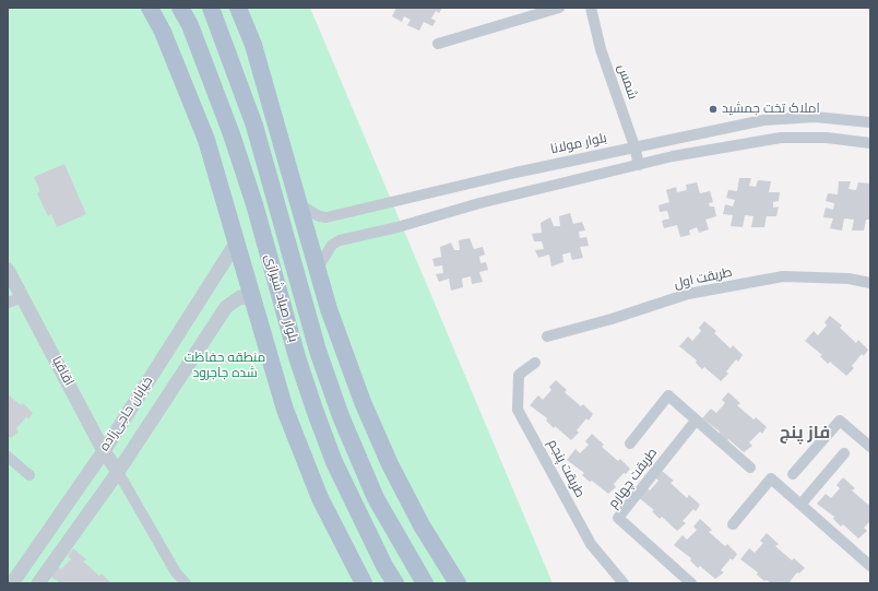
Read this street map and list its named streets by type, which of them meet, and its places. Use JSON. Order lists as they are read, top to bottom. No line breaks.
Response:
{"streets":{"main road":["بلوار صیاد شیرازی"],"street":["شمس","بلوار مولانا","طریقت اول","اقاقیا","خیابان حاجی‌زاده","طریقت پنجم","طریقت چهارم"]},"crossings":[["شمس","بلوار مولانا"],["اقاقیا","خیابان حاجی‌زاده"]],"districts":["فاز پنج"],"parks":["منطقه حفاظت شده جاجرود"],"places":["املاک تخت جمشید"]}
